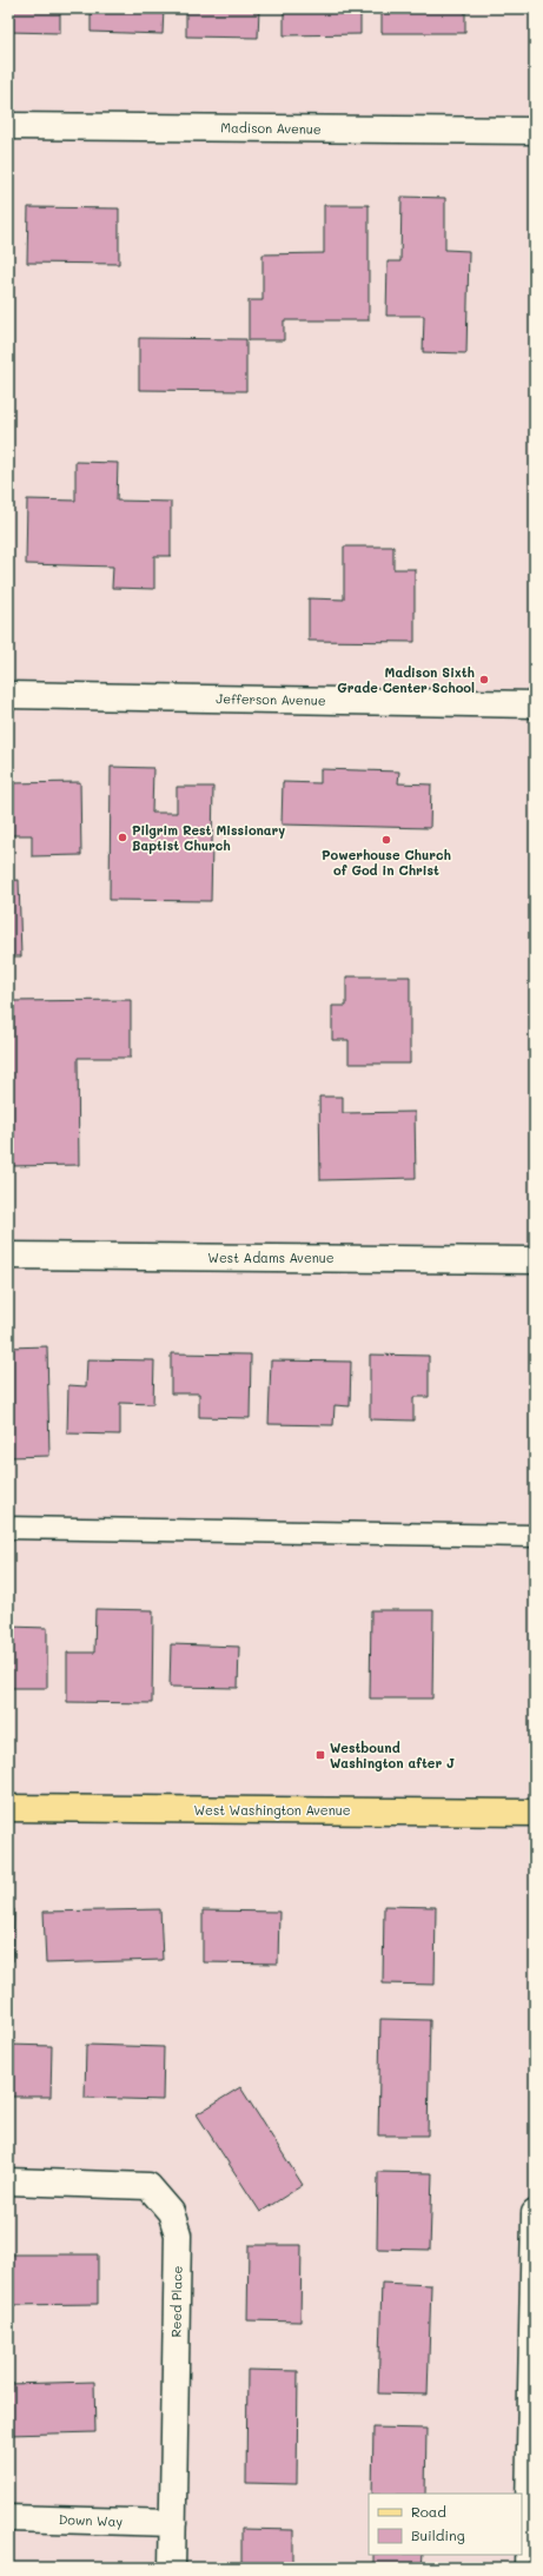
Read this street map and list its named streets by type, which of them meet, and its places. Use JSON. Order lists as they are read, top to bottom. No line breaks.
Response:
{"streets":{"main road":["West Washington Avenue"],"street":["Madison Avenue","Jefferson Avenue","West Adams Avenue","Reed Place","Down Way"]},"crossings":[["Reed Place","Down Way"]],"places":{"other":["Madison Sixth Grade Center School","Pilgrim Rest Missionary Baptist Church","Powerhouse Church of God in Christ"],"transit":["Westbound Washington after J"]},"legend":["Road","Building"]}
